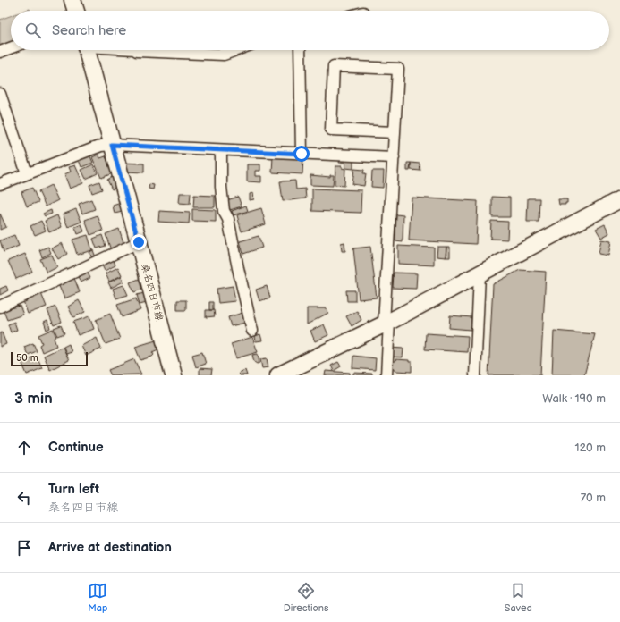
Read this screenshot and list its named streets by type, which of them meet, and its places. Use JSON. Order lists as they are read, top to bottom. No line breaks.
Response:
{"streets":{"street":["桑名四日市線"]},"scale_bar":"50 m","page":{"search":"Search here","scale":"50 m","heading":["3 min","Walk · 190 m"],"list":[["Continue","120 m"],["Turn left","桑名四日市線","70 m"],"Arrive at destination"],"nav":["Map","Directions","Saved"]}}
